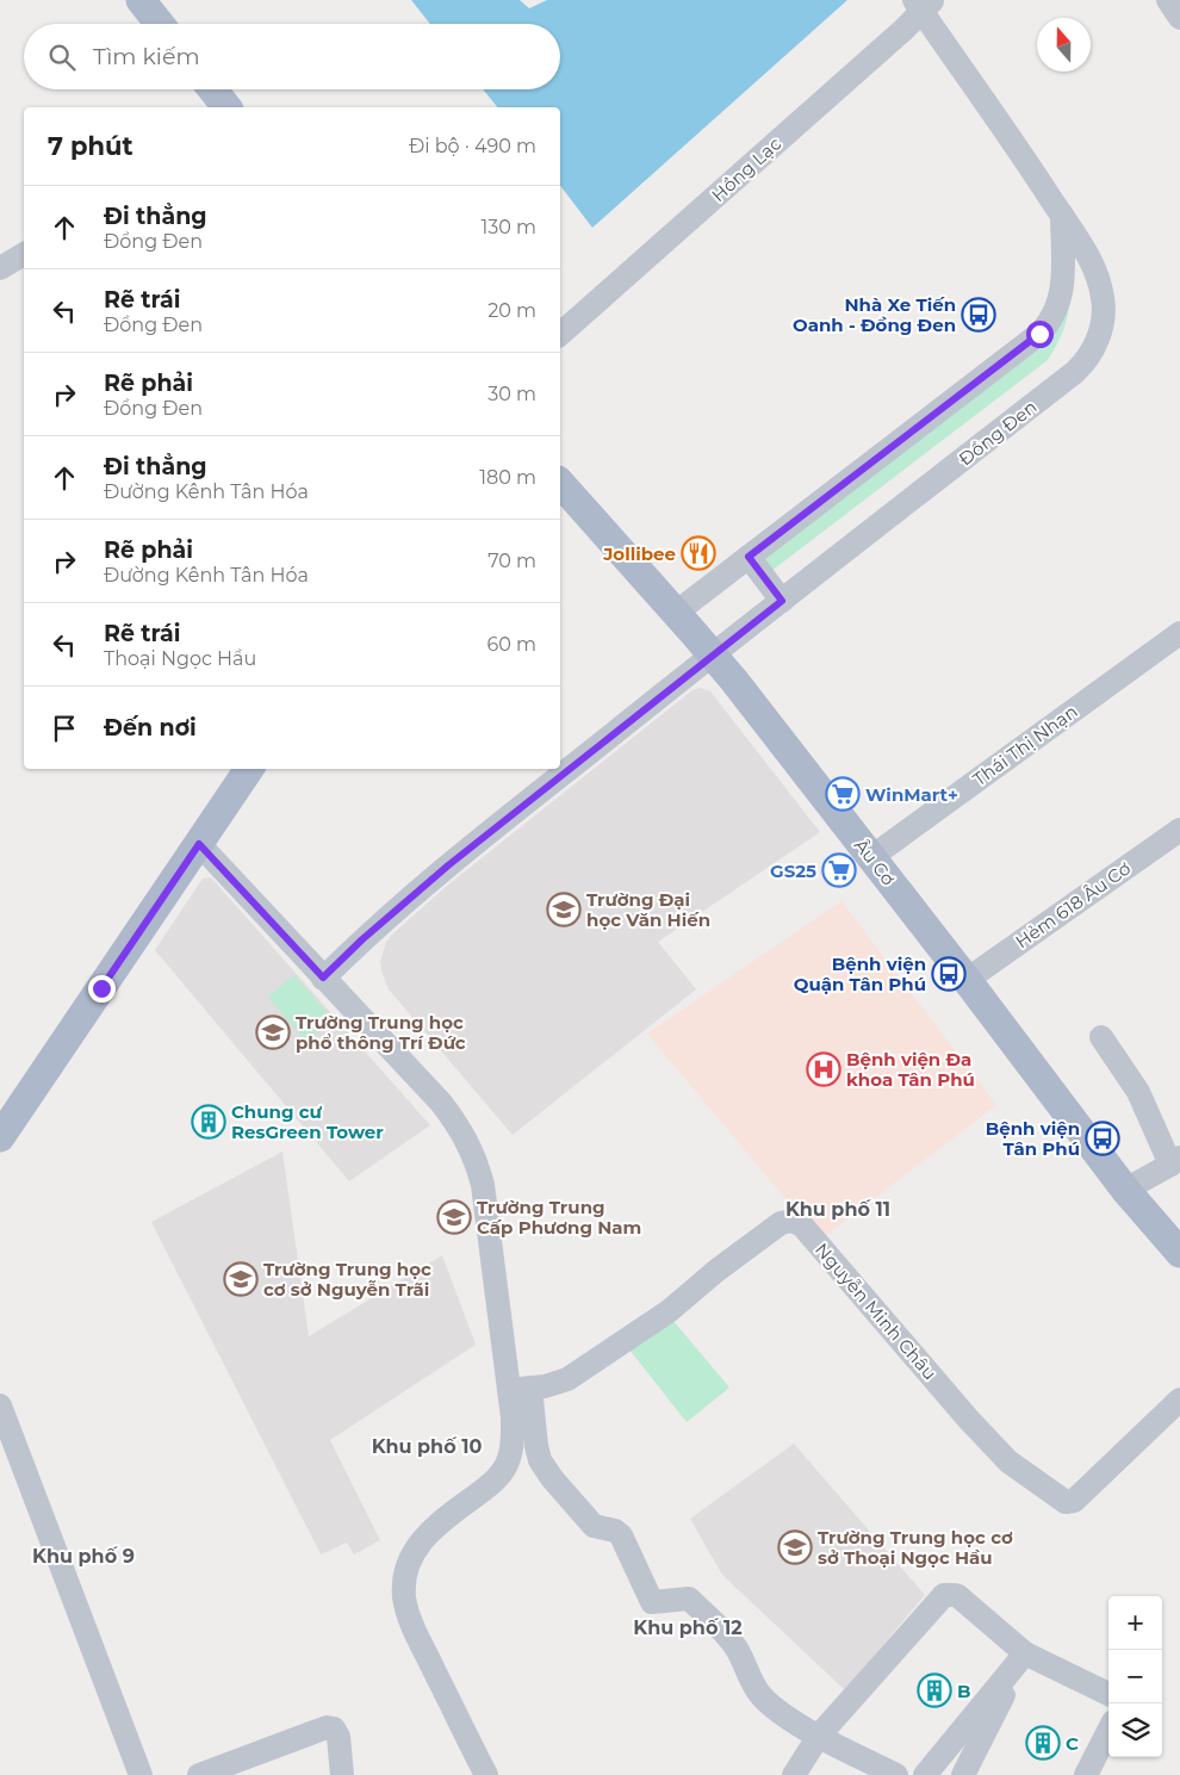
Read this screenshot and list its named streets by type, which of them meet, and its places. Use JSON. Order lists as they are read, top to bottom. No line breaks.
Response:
{"streets":{"main road":["Âu Cơ"],"street":["Hồng Lạc","Đồng Đen","Thái Thị Nhạn","Hẻm 618 Âu Cơ","Nguyễn Minh Châu"]},"crossings":[["Hồng Lạc","Đồng Đen"],["Đồng Đen","Âu Cơ"],["Thái Thị Nhạn","Âu Cơ"],["Âu Cơ","Hẻm 618 Âu Cơ"]],"districts":["Khu phố 11","Khu phố 10","Khu phố 9","Khu phố 12"],"places":{"bus stop":["Nhà Xe Tiến Oanh - Đồng Đen","Bệnh viện Quận Tân Phú","Bệnh viện Tân Phú"],"restaurant":["Jollibee"],"supermarket":["WinMart+","GS25"],"school or university":["Trường Đại học Văn Hiến","Trường Trung học phổ thông Trí Đức","Trường Trung Cấp Phương Nam","Trường Trung học cơ sở Nguyễn Trãi","Trường Trung học cơ sở Thoại Ngọc Hầu"],"hospital":["Bệnh viện Đa khoa Tân Phú"],"building":["Chung cư ResGreen Tower","B","C"]},"north":"top","page":{"search":"Tìm kiếm","heading":["7 phút","Đi bộ · 490 m"],"list":[["Đi thẳng","Đồng Đen","130 m"],["Rẽ trái","Đồng Đen","20 m"],["Rẽ phải","Đồng Đen","30 m"],["Đi thẳng","Đường Kênh Tân Hóa","180 m"],["Rẽ phải","Đường Kênh Tân Hóa","70 m"],["Rẽ trái","Thoại Ngọc Hầu","60 m"],"Đến nơi"],"map_buttons":["+","−"]}}
